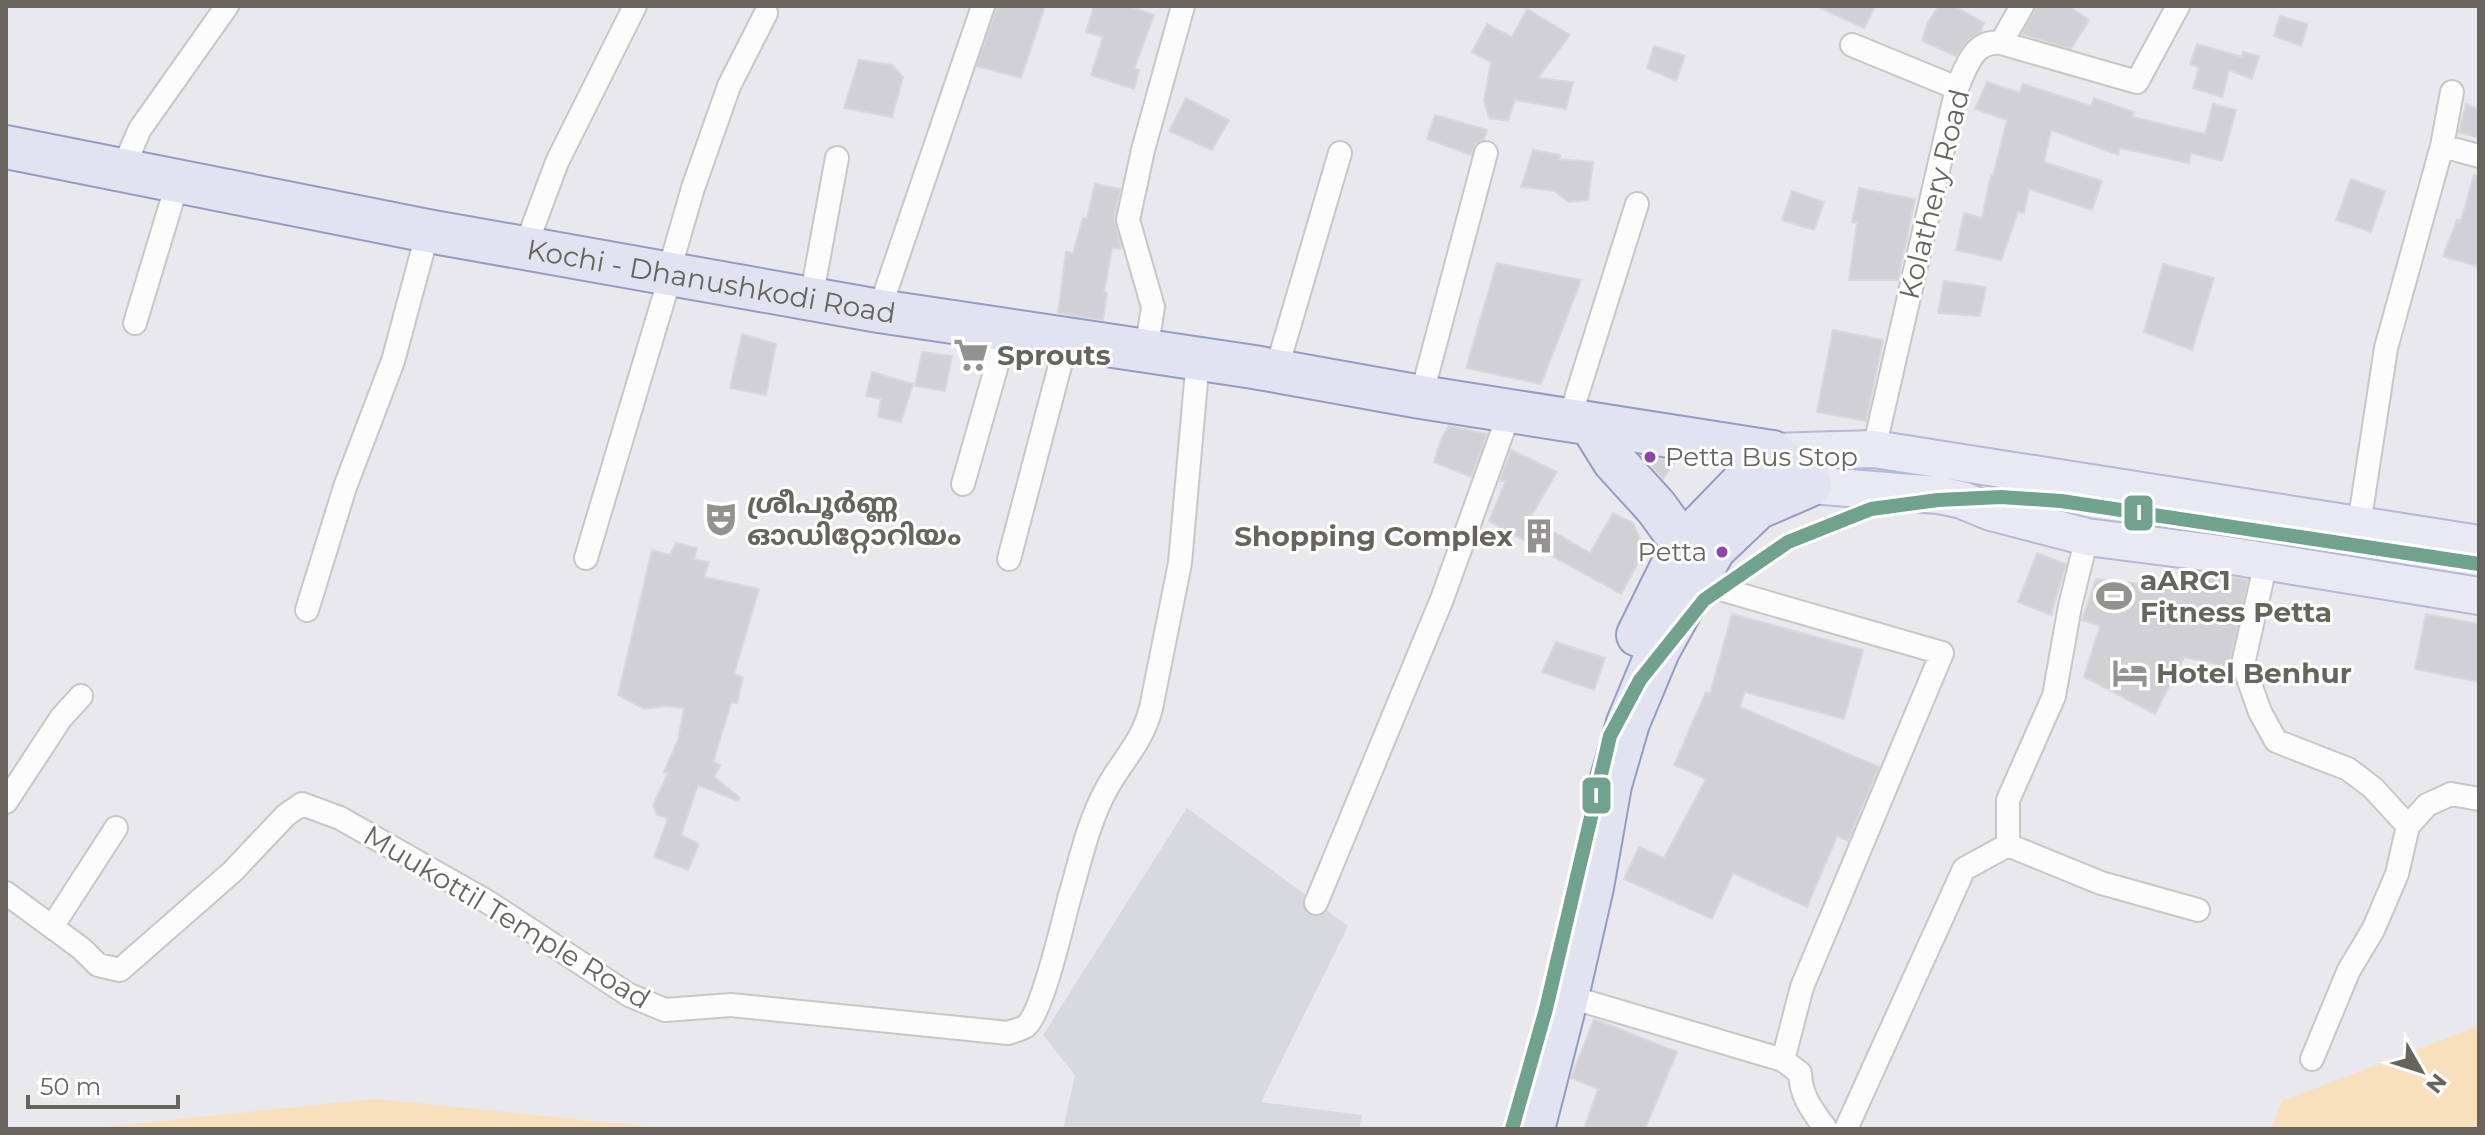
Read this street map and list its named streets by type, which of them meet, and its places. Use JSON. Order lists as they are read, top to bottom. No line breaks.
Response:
{"streets":{"highway":["Kochi - Dhanushkodi Road"],"street":["Kolathery Road","Muukottil Temple Road"]},"crossings":[["Kochi - Dhanushkodi Road","Muukottil Temple Road"]],"places":{"supermarket":["Sprouts"],"other":["Petta Bus Stop","Petta"],"theatre":["ശ്രീപൂർണ്ണ ഓഡിറ്റോറിയം"],"building":["Shopping Complex"],"sports":["aARC1 Fitness Petta"],"hotel":["Hotel Benhur"]},"lines":["transit line I"],"scale_bar":"50 m","north":"bottom right"}
